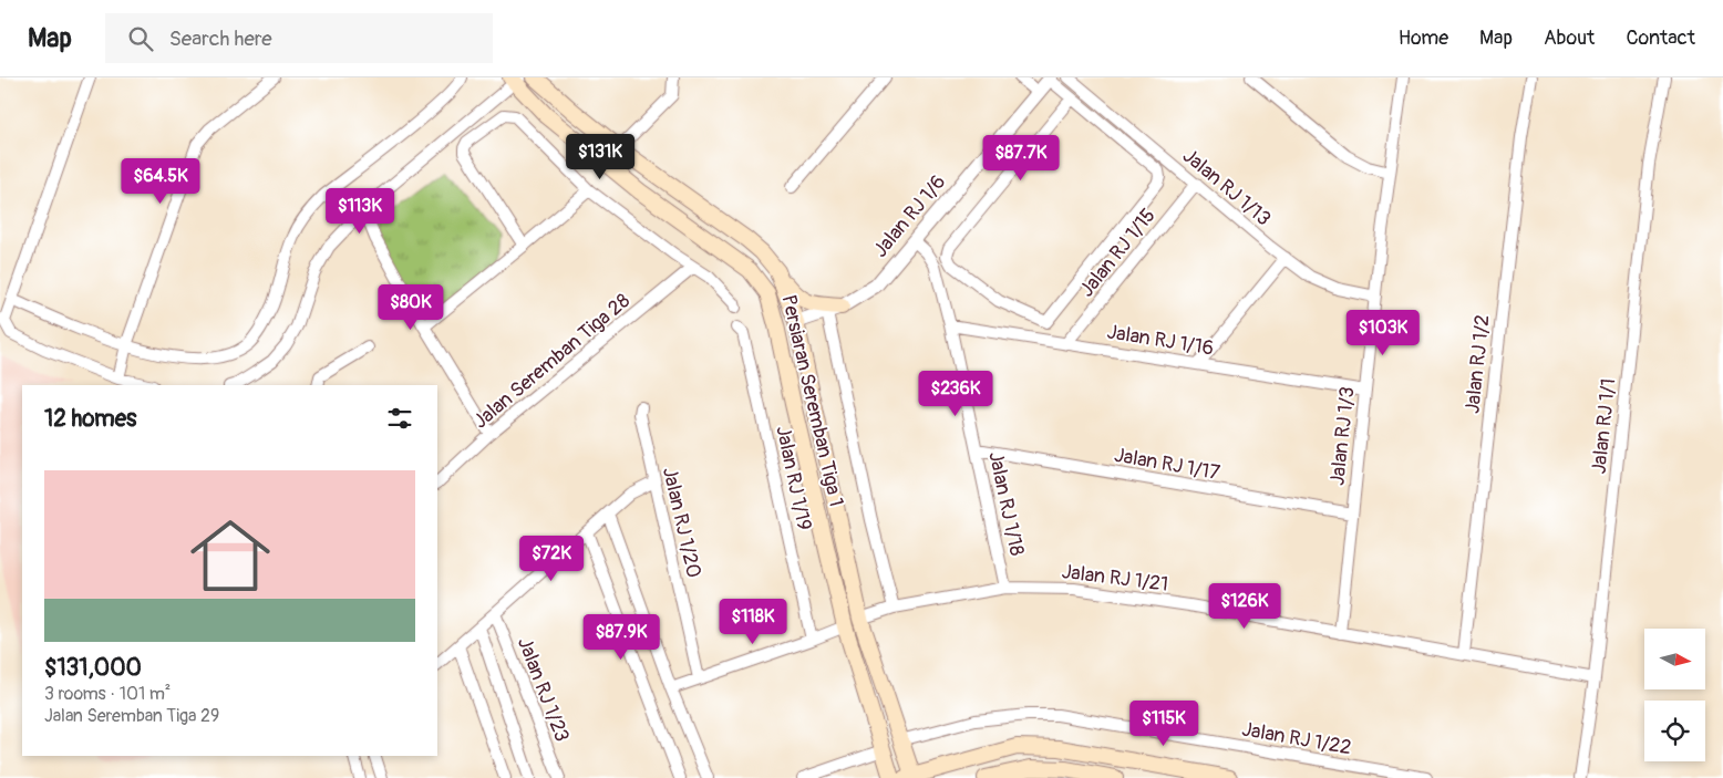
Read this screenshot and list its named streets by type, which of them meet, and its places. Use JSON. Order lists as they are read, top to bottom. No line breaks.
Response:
{"streets":{"main road":["Persiaran Seremban Tiga 1"],"street":["Jalan RJ 1/13","Jalan RJ 1/6","Jalan RJ 1/15","Jalan RJ 1/16","Jalan Seremban Tiga 28","Jalan RJ 1/2","Jalan RJ 1/1","Jalan RJ 1/3","Jalan RJ 1/17","Jalan RJ 1/19","Jalan RJ 1/18","Jalan RJ 1/20","Jalan RJ 1/21","Jalan RJ 1/23","Jalan RJ 1/22"]},"crossings":[["Jalan RJ 1/13","Jalan RJ 1/15"],["Jalan RJ 1/13","Jalan RJ 1/3"],["Jalan RJ 1/6","Persiaran Seremban Tiga 1"],["Jalan RJ 1/6","Jalan RJ 1/18"],["Jalan RJ 1/15","Jalan RJ 1/16"],["Jalan RJ 1/16","Jalan RJ 1/3"],["Jalan RJ 1/16","Jalan RJ 1/18"],["Jalan RJ 1/2","Jalan RJ 1/21"],["Persiaran Seremban Tiga 1","Jalan RJ 1/21"],["Persiaran Seremban Tiga 1","Jalan RJ 1/22"],["Jalan RJ 1/1","Jalan RJ 1/21"],["Jalan RJ 1/3","Jalan RJ 1/17"],["Jalan RJ 1/3","Jalan RJ 1/21"],["Jalan RJ 1/17","Jalan RJ 1/18"],["Jalan RJ 1/18","Jalan RJ 1/21"]],"north":"right","page":{"header":"Map","search":"Search here","nav":["Home","Map","About","Contact"],"price":["$131K","$87.7K","$64.5K","$113K","$80K","$103K","$236K","$72K","$126K","$118K","$87.9K","$115K"],"heading":"12 homes","list":[{"name":"$131,000","note":"3 rooms · 101 m² · Jalan Seremban Tiga 29"}]}}
